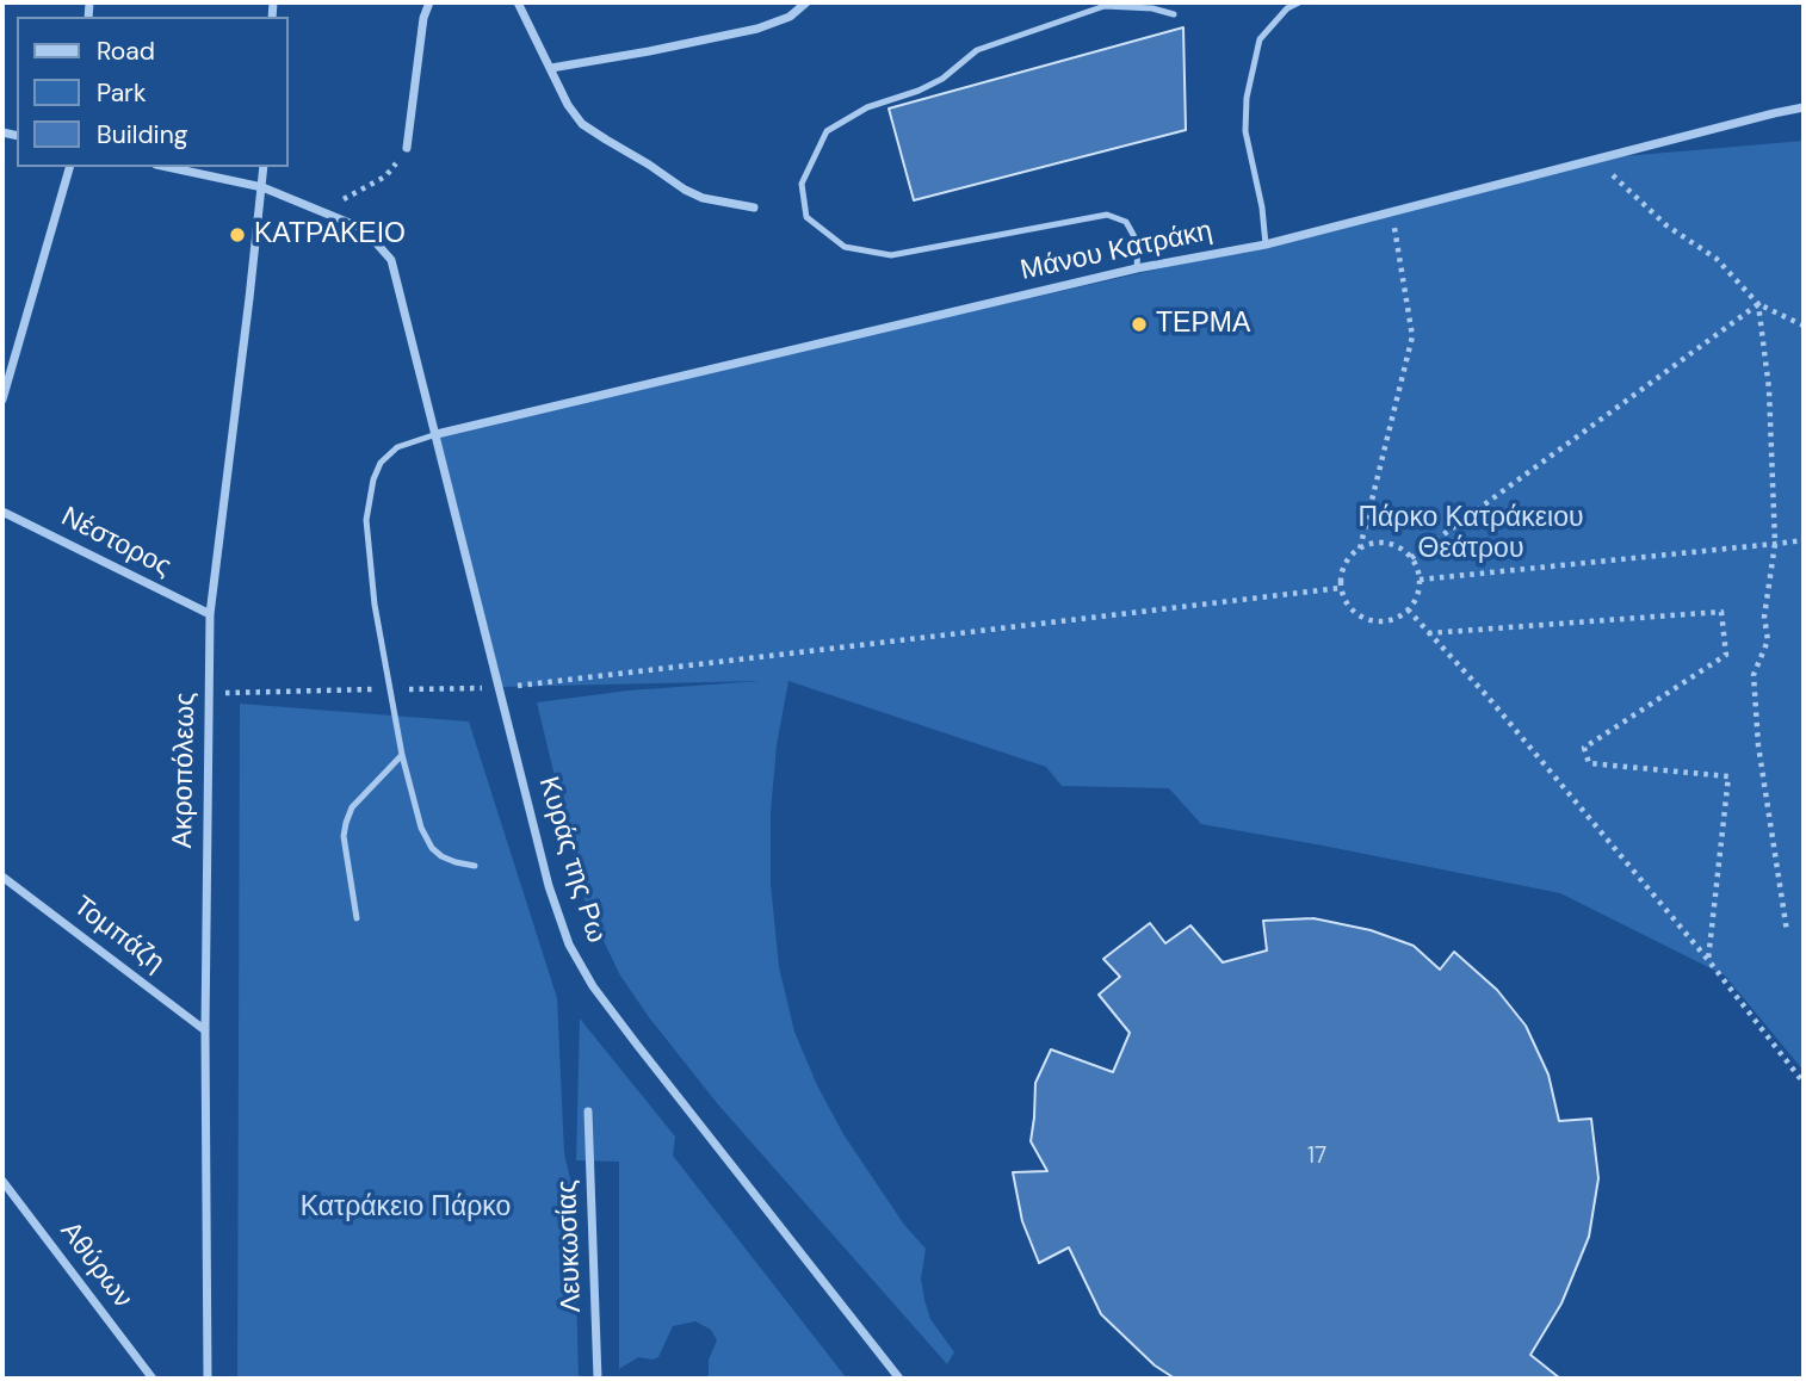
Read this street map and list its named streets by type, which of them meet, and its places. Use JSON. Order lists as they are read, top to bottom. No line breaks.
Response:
{"streets":{"street":["Μάνου Κατράκη","Νέστορος","Ακροπόλεως","Κυράς της Ρω","Τομπάζη","Λευκωσίας","Αθύρων"]},"crossings":[["Μάνου Κατράκη","Κυράς της Ρω"],["Νέστορος","Ακροπόλεως"],["Ακροπόλεως","Τομπάζη"]],"parks":["Πάρκο Κατράκειου Θεάτρου","Κατράκειο Πάρκο"],"places":["ΚΑΤΡΑΚΕΙΟ","ΤΕΡΜΑ"],"house_numbers":["17"],"legend":["Road","Park","Building"]}
